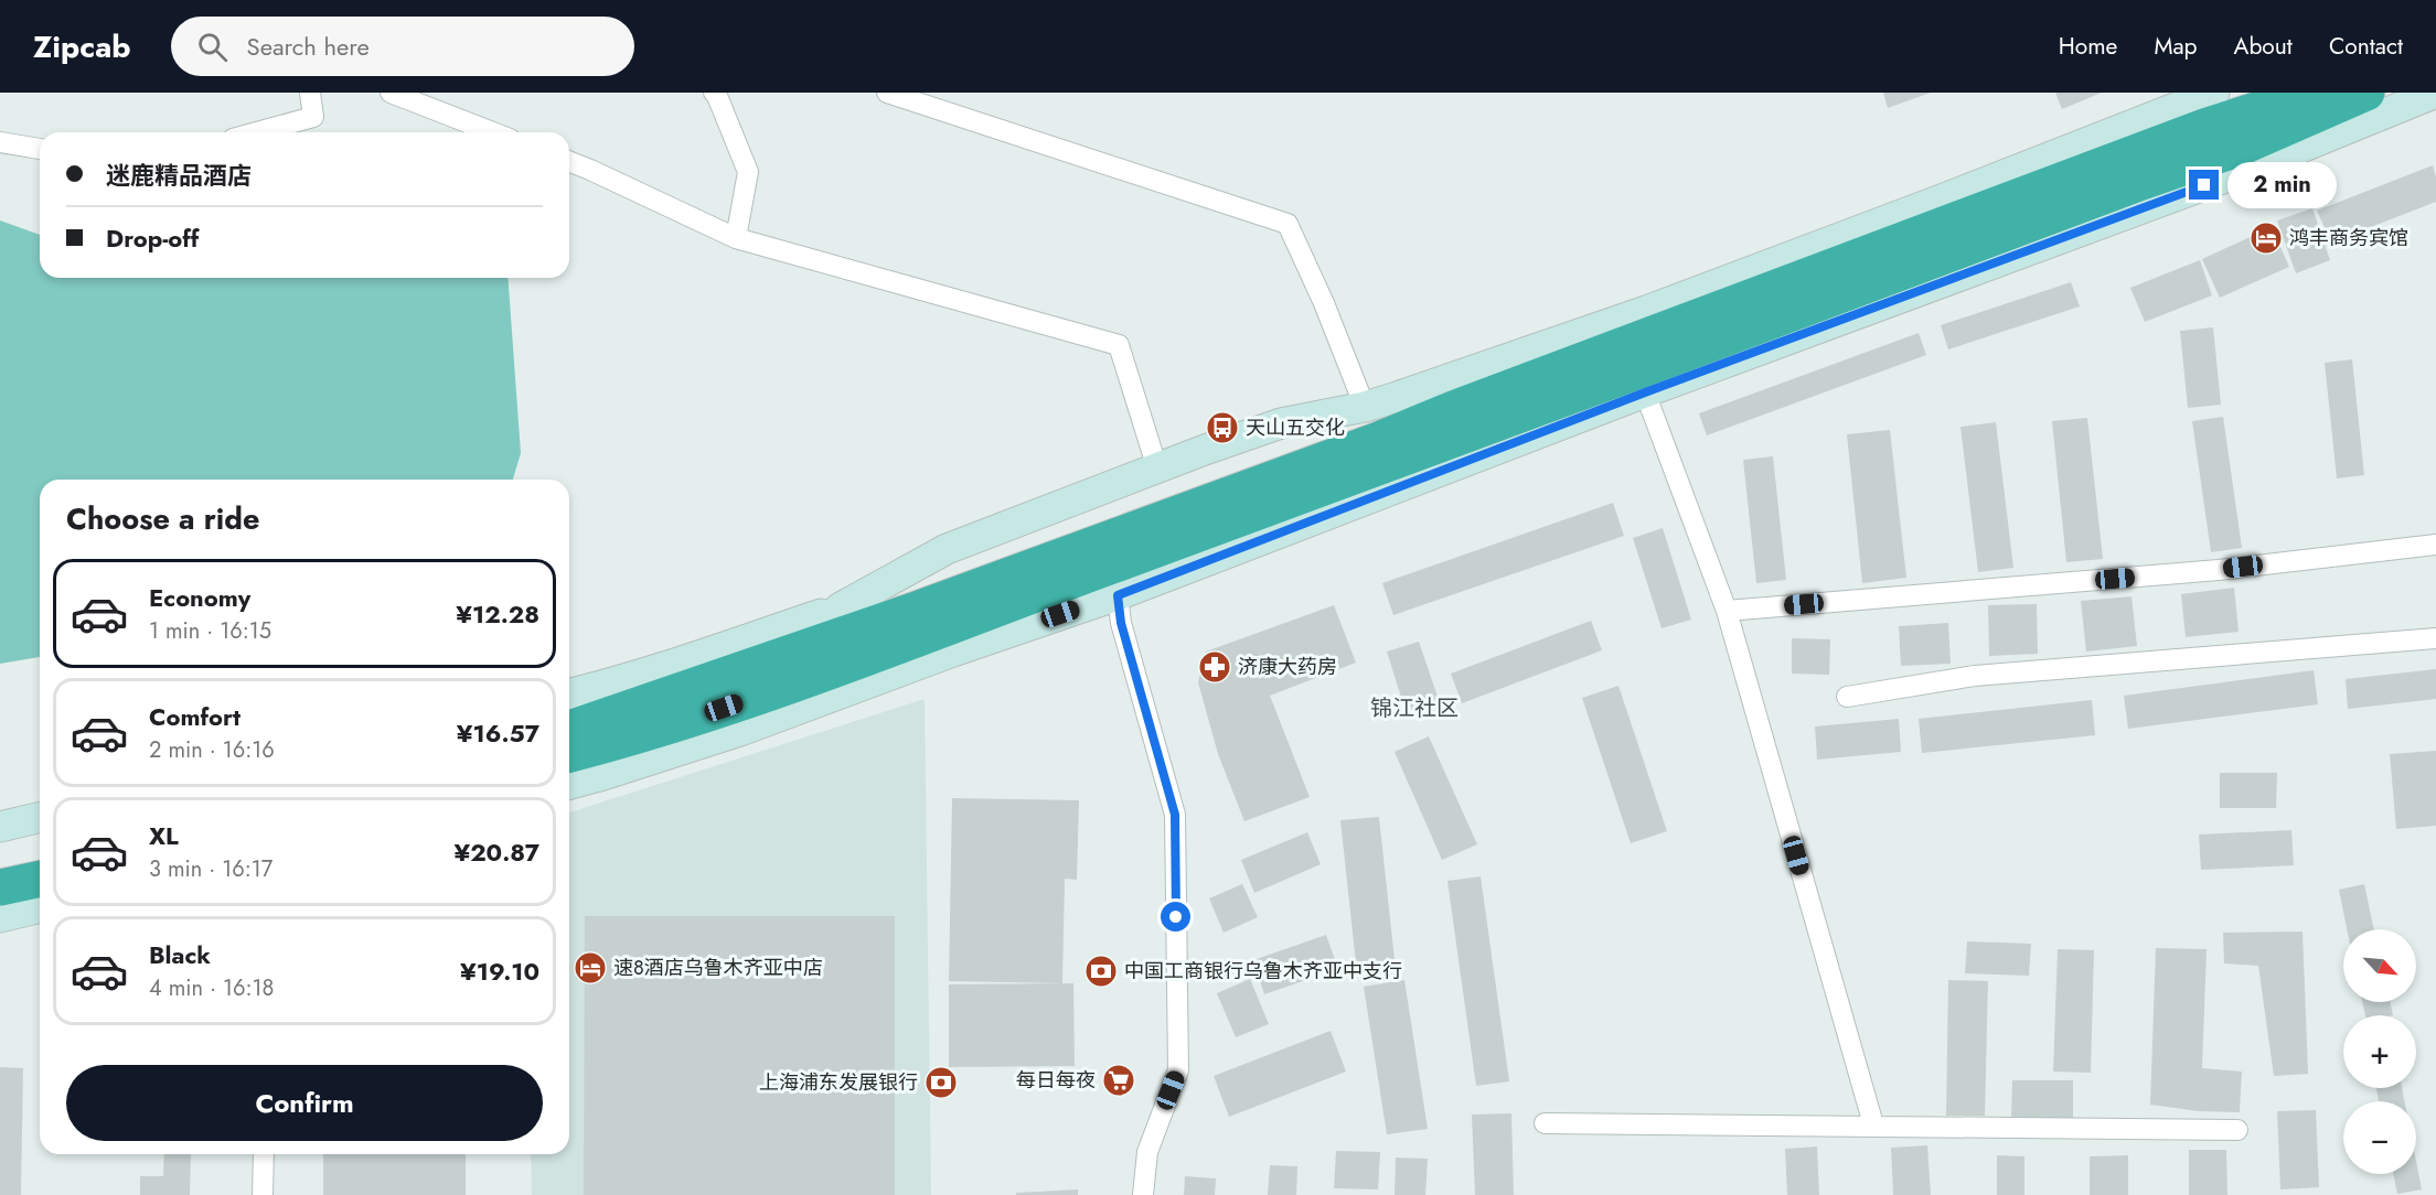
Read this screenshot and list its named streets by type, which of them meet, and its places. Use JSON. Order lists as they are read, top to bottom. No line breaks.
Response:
{"districts":["锦江社区"],"places":{"hotel":["鸿丰商务宾馆","速8酒店乌鲁木齐亚中店"],"bus stop":["天山五交化"],"pharmacy":["济康大药房"],"bank":["中国工商银行乌鲁木齐亚中支行","上海浦东发展银行"],"supermarket":["每日每夜"]},"north":"bottom right","page":{"header":"Zipcab","search":"Search here","nav":["Home","Map","About","Contact"],"banner":["迷鹿精品酒店","Drop-off"],"bubble":"2 min","heading":"Choose a ride","list":[{"name":"Economy","note":"1 min · 16:15","value":"¥12.28"},{"name":"Comfort","note":"2 min · 16:16","value":"¥16.57"},{"name":"XL","note":"3 min · 16:17","value":"¥20.87"},{"name":"Black","note":"4 min · 16:18","value":"¥19.10"}],"map_buttons":["+","−"],"buttons":"Confirm"}}
